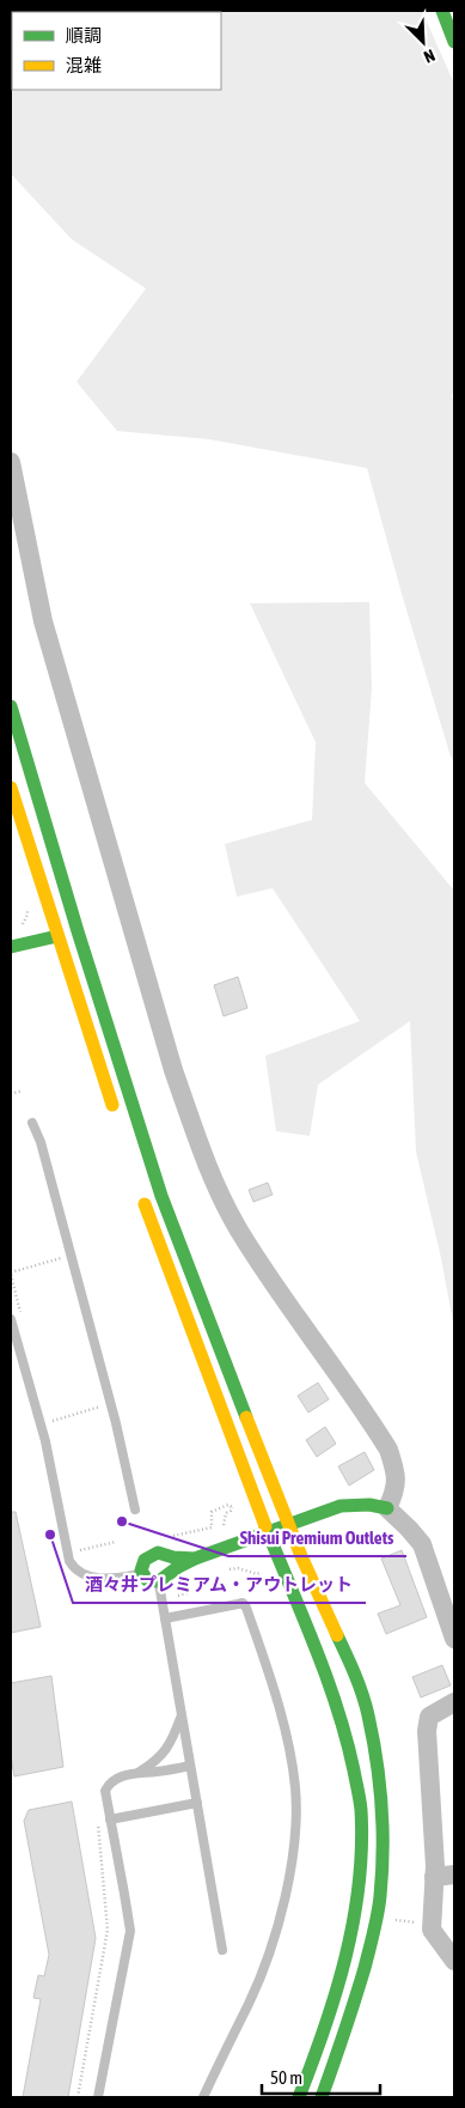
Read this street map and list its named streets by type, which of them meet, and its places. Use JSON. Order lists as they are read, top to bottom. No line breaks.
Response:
{"places":["Shisui Premium Outlets","酒々井プレミアム・アウトレット"],"legend":["順調","混雑"],"scale_bar":"50 m","north":"bottom right"}
